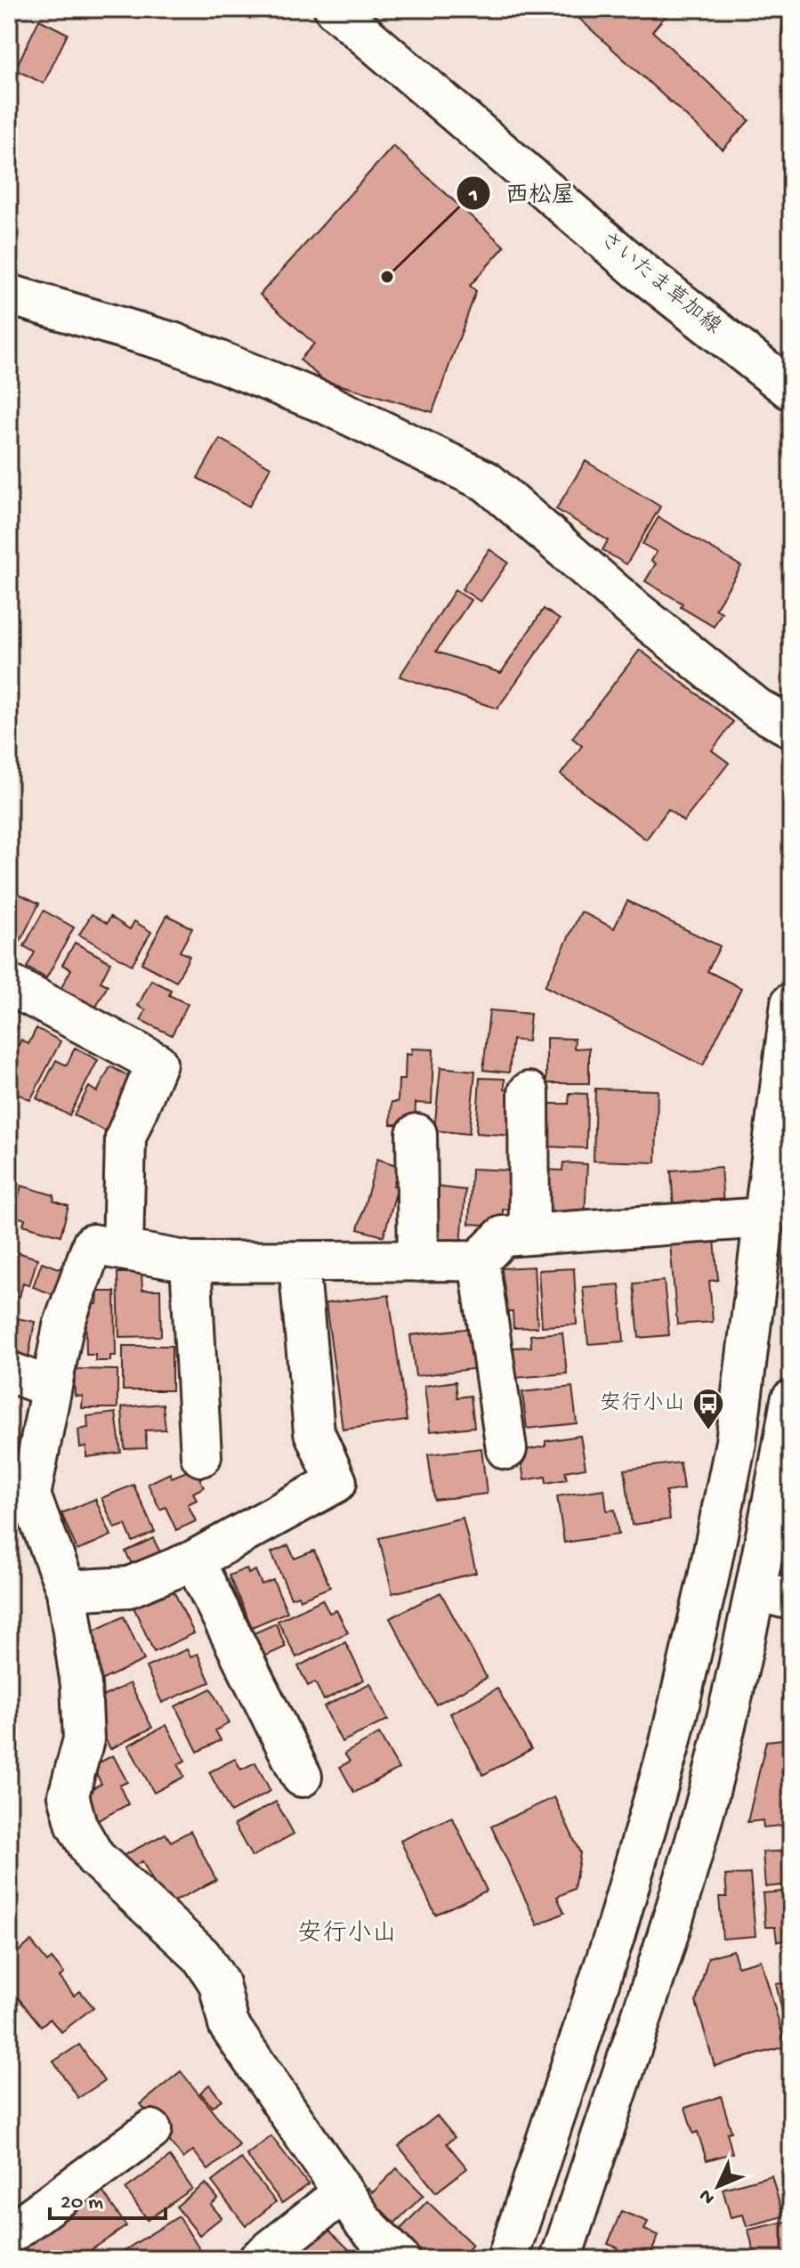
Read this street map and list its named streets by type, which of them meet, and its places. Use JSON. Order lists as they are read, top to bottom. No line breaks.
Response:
{"streets":{"street":["さいたま草加線"]},"districts":["安行小山"],"places":{"other":["西松屋"],"bus stop":["安行小山"]},"scale_bar":"20 m","north":"bottom left"}
